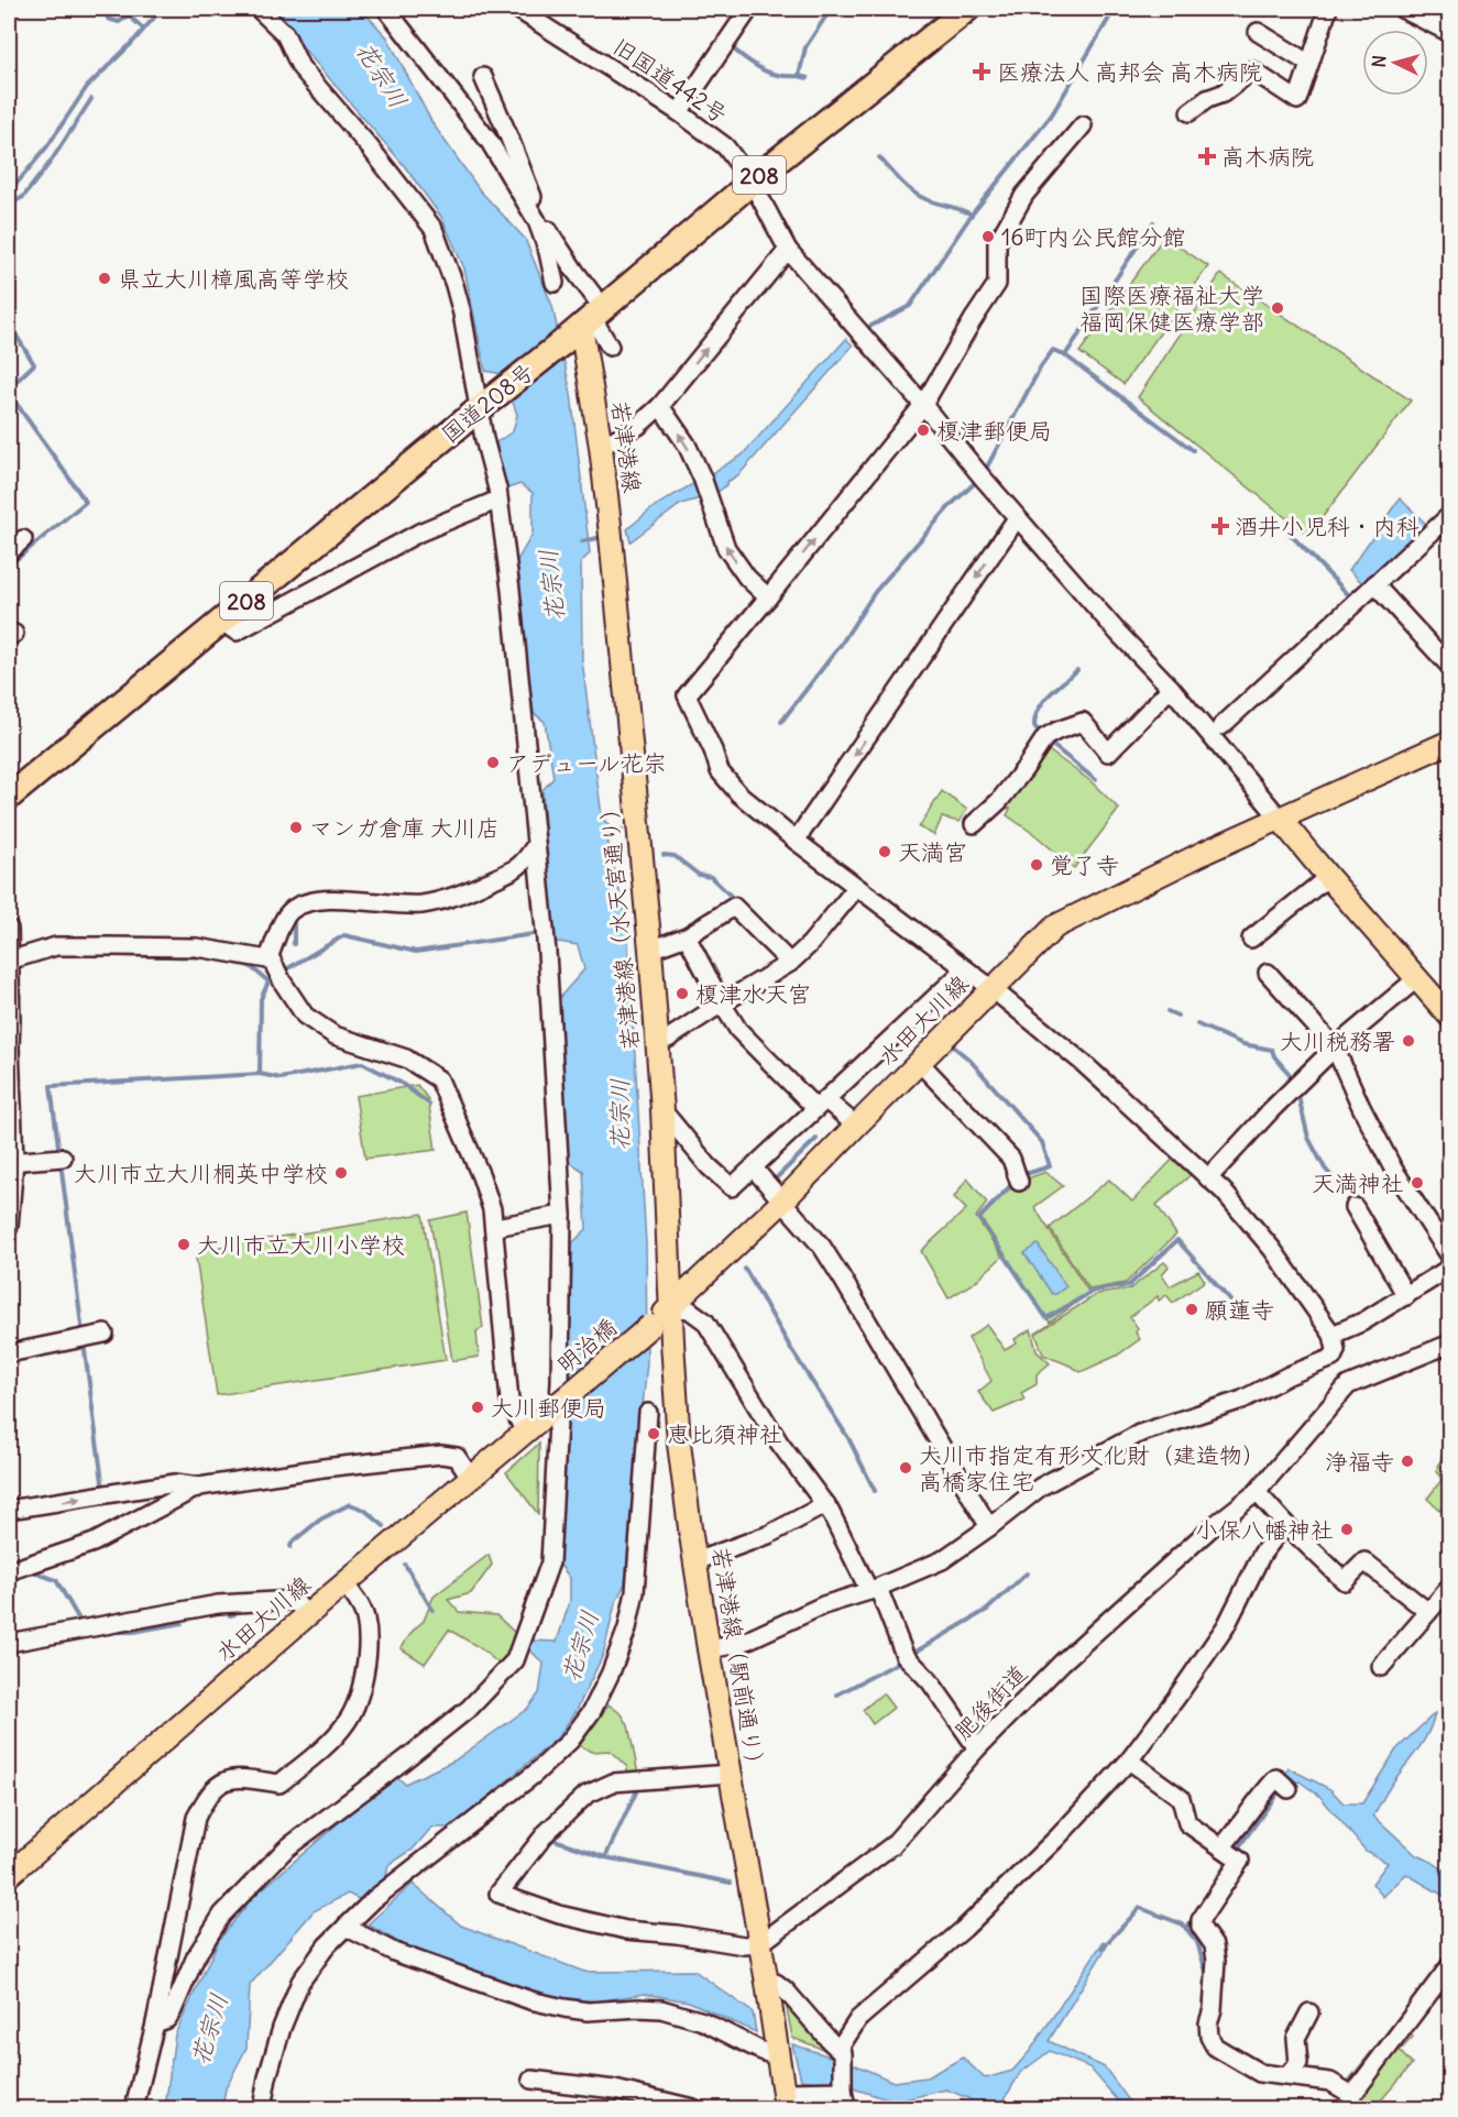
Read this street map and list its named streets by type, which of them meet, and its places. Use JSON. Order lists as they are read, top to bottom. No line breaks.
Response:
{"streets":{"highway":["208","国道208号"],"main road":["若津港線","若津港線（水天宮通り）","水田大川線","明治橋","若津港線（駅前通り）"],"street":["旧国道442号","肥後街道"]},"crossings":[["旧国道442号","国道208号"],["旧国道442号","水田大川線"],["国道208号","若津港線"],["若津港線","若津港線（水天宮通り）"],["若津港線（水天宮通り）","水田大川線"],["若津港線（水天宮通り）","若津港線（駅前通り）"],["水田大川線","明治橋"],["水田大川線","若津港線（駅前通り）"],["若津港線（駅前通り）","肥後街道"]],"water":["花宗川"],"places":{"health":["医療法人 高邦会 高木病院","高木病院","酒井小児科・内科"],"other":["16町内公民館分館","県立大川樟風高等学校","国際医療福祉大学 福岡保健医療学部","榎津郵便局","アデュール花宗","マンガ倉庫 大川店","天満宮","覚了寺","榎津水天宮","大川税務署","大川市立大川桐英中学校","天満神社","大川市立大川小学校","願蓮寺","大川郵便局","恵比須神社","浄福寺","大川市指定有形文化財（建造物） 高橋家住宅","小保八幡神社"]},"north":"left"}
